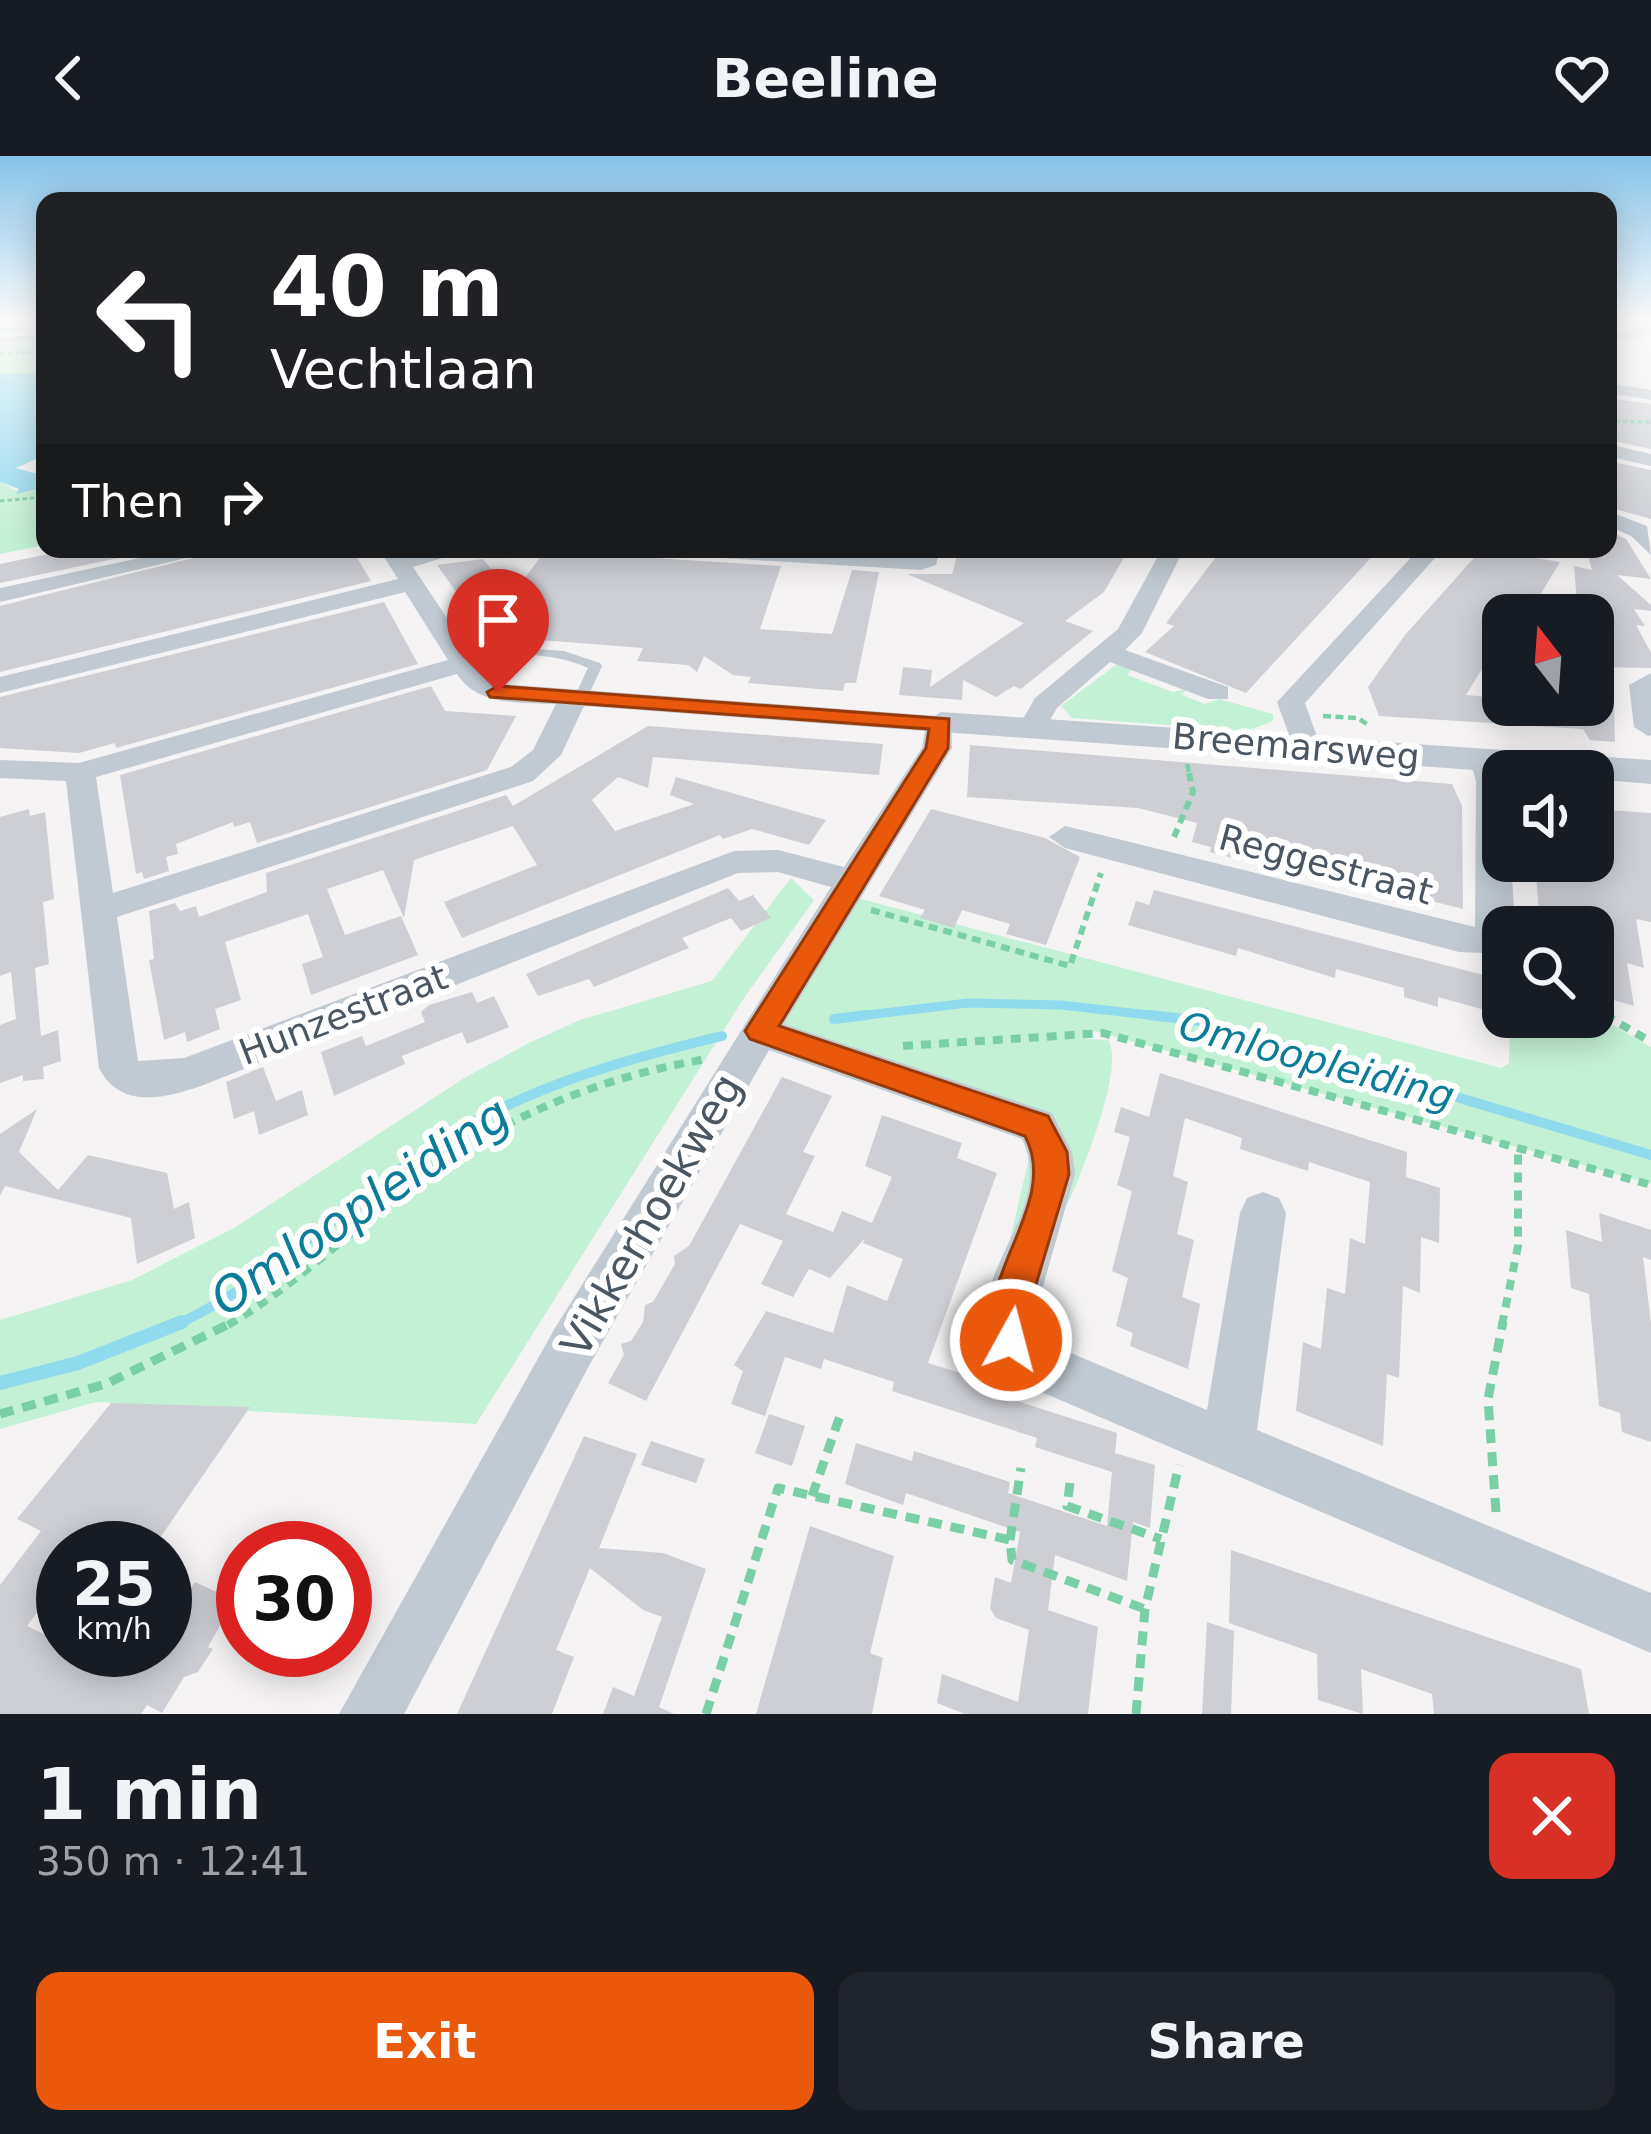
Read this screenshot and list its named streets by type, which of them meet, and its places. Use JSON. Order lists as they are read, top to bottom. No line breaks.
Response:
{"streets":{"street":["Breemarsweg","Reggestraat","Hunzestraat","Vikkerhoekweg"]},"crossings":[["Breemarsweg","Vikkerhoekweg"],["Hunzestraat","Vikkerhoekweg"]],"water":["Omloopleiding"],"north":"top","page":{"header":"Beeline","turn":["40 m","Vechtlaan"],"then":"Then","speed":"25 km/h","limit":"30","heading":["1 min","350 m · 12:41"],"buttons":["Exit","Share"]}}
